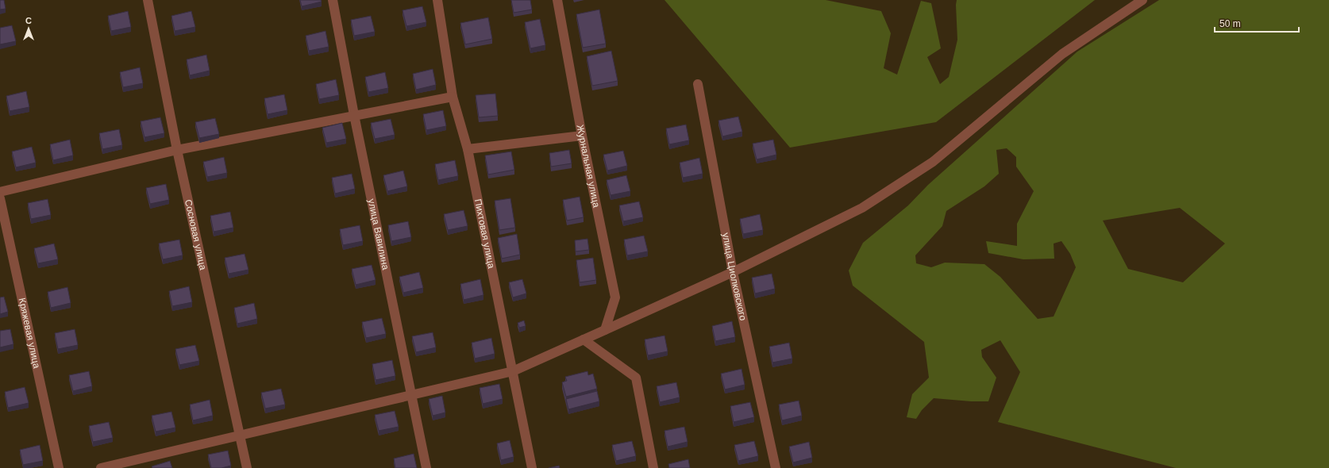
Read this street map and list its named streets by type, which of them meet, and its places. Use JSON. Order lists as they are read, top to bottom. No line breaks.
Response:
{"streets":{"street":["Журнальная улица","Сосновая улица","улица Вавилина","Пихтовая улица","улица Циолковского","Кряжевая улица"]},"scale_bar":"50 m","north":"top"}
